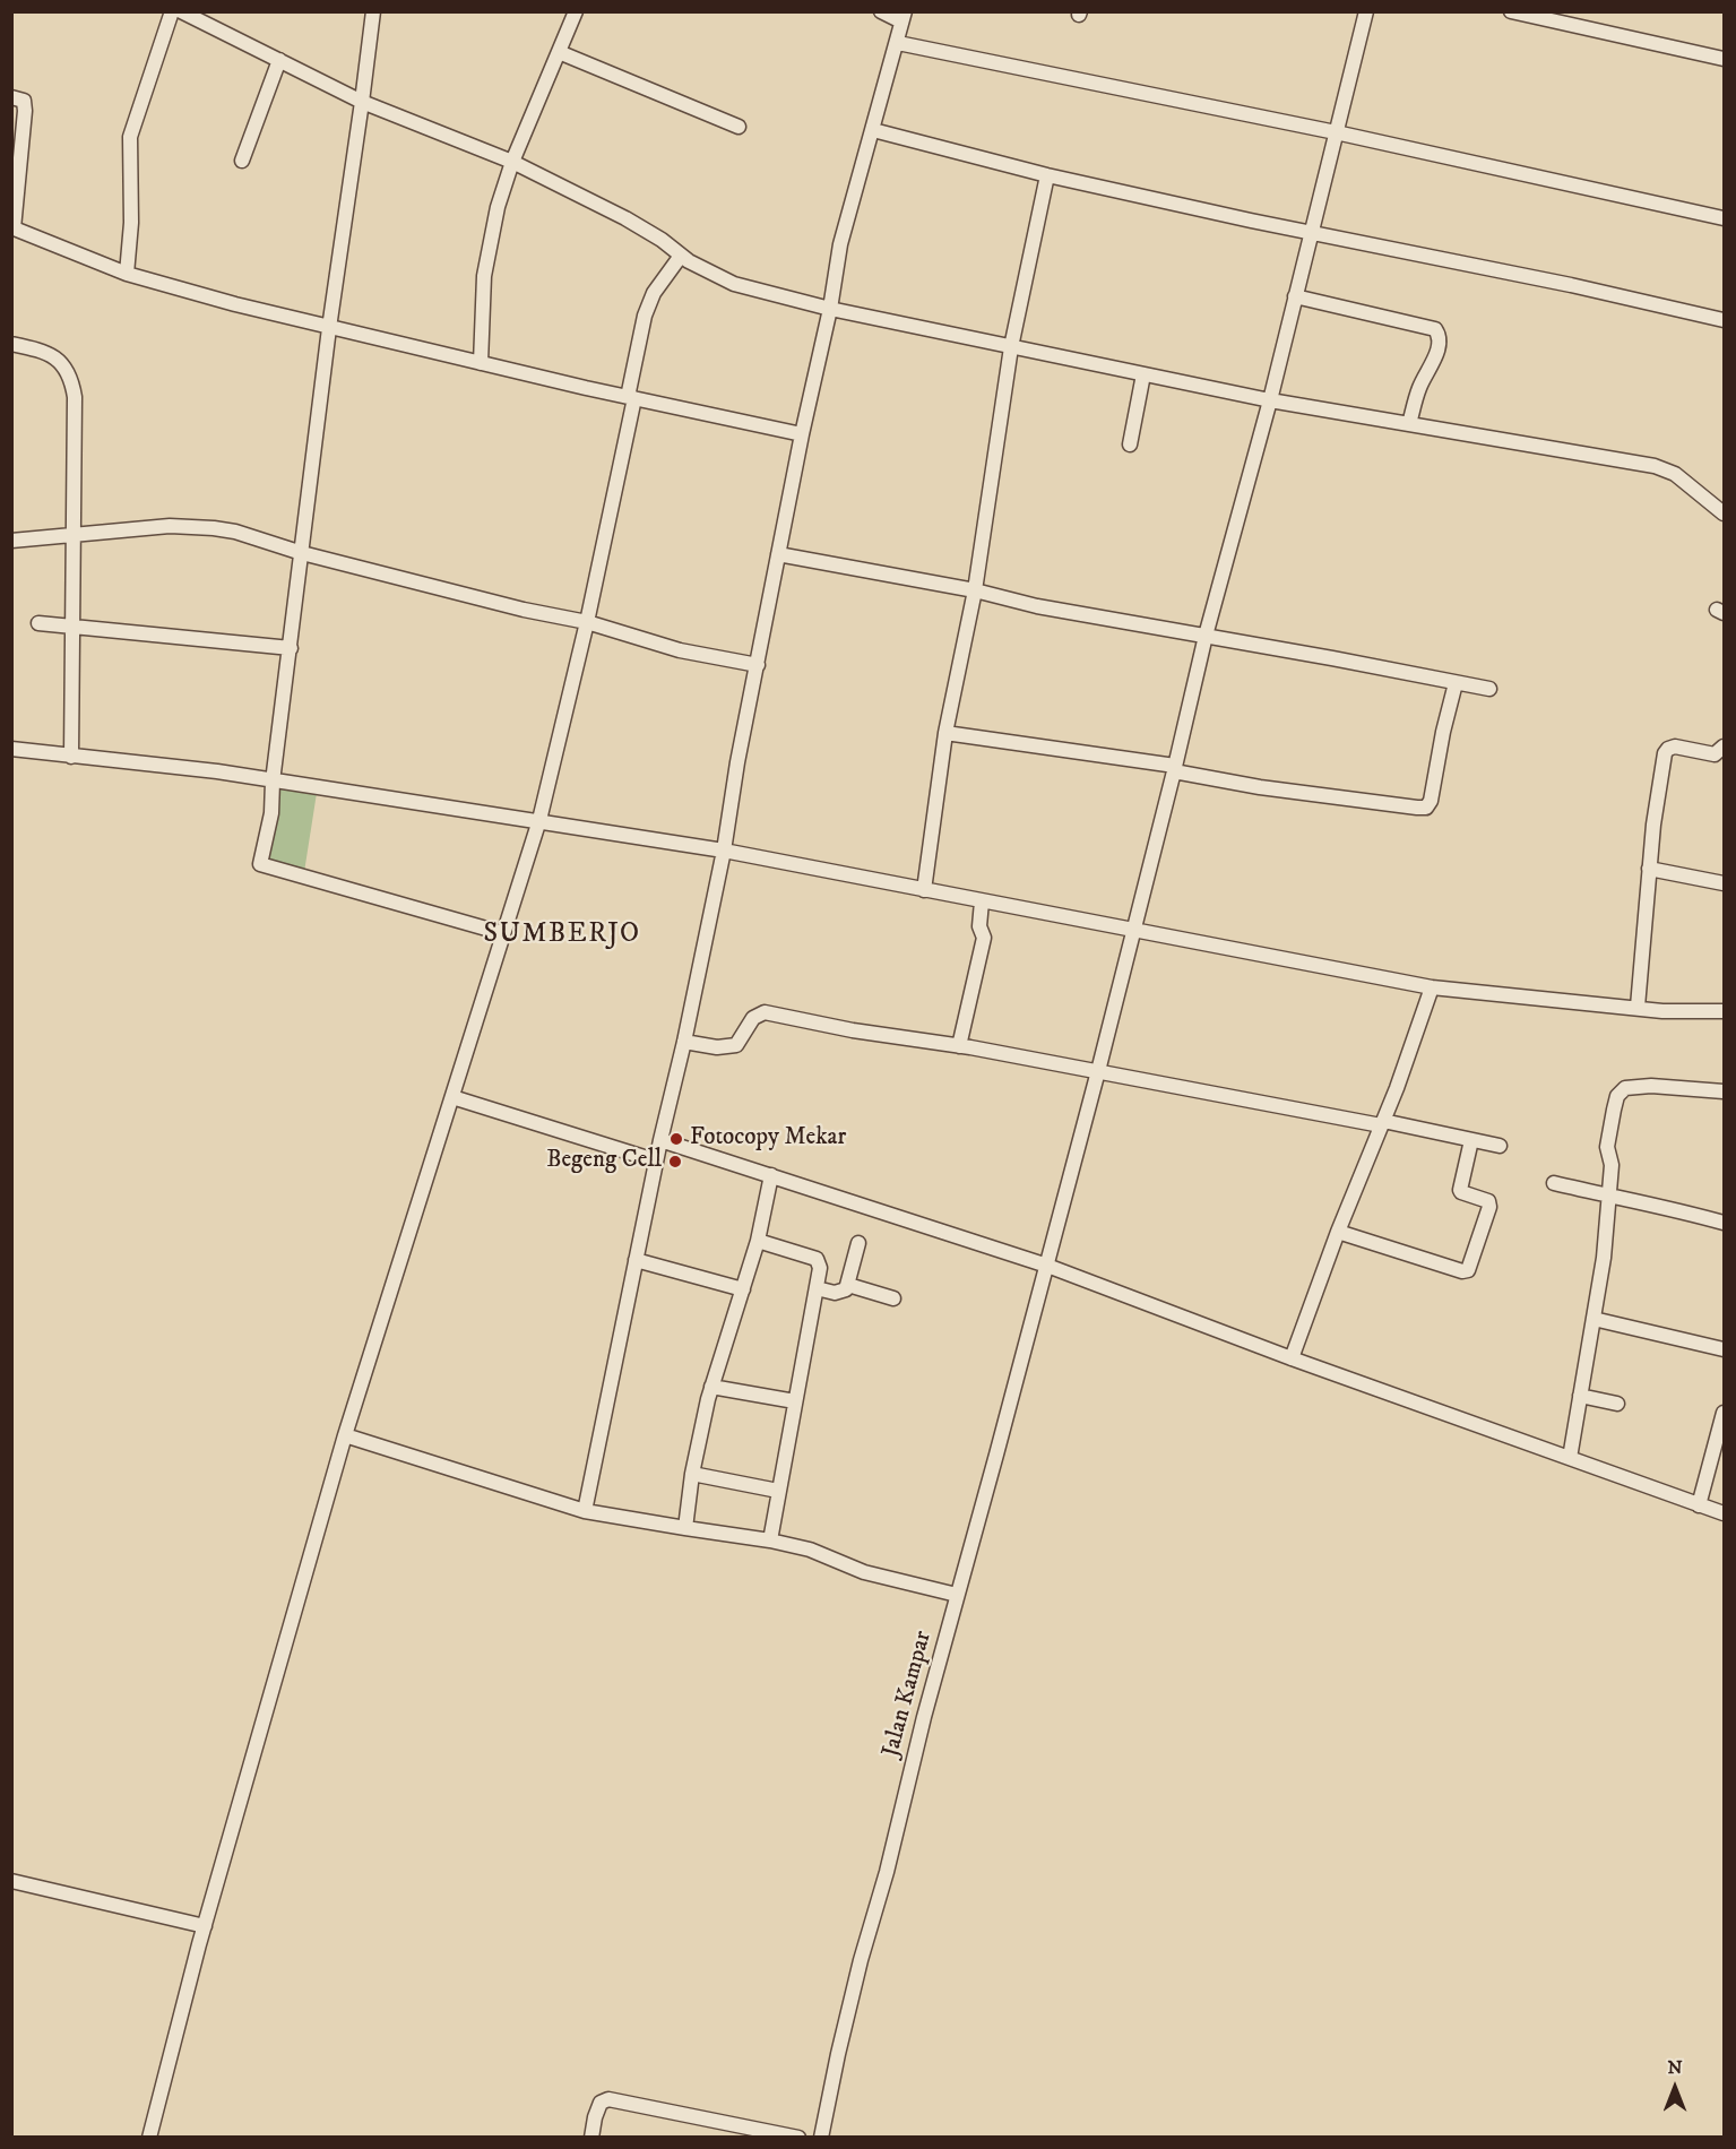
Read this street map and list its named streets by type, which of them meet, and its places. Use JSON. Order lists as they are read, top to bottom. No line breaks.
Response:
{"streets":{"street":["Jalan Kampar"]},"districts":["SUMBERJO"],"places":["Fotocopy Mekar","Begeng Cell"],"north":"top"}
